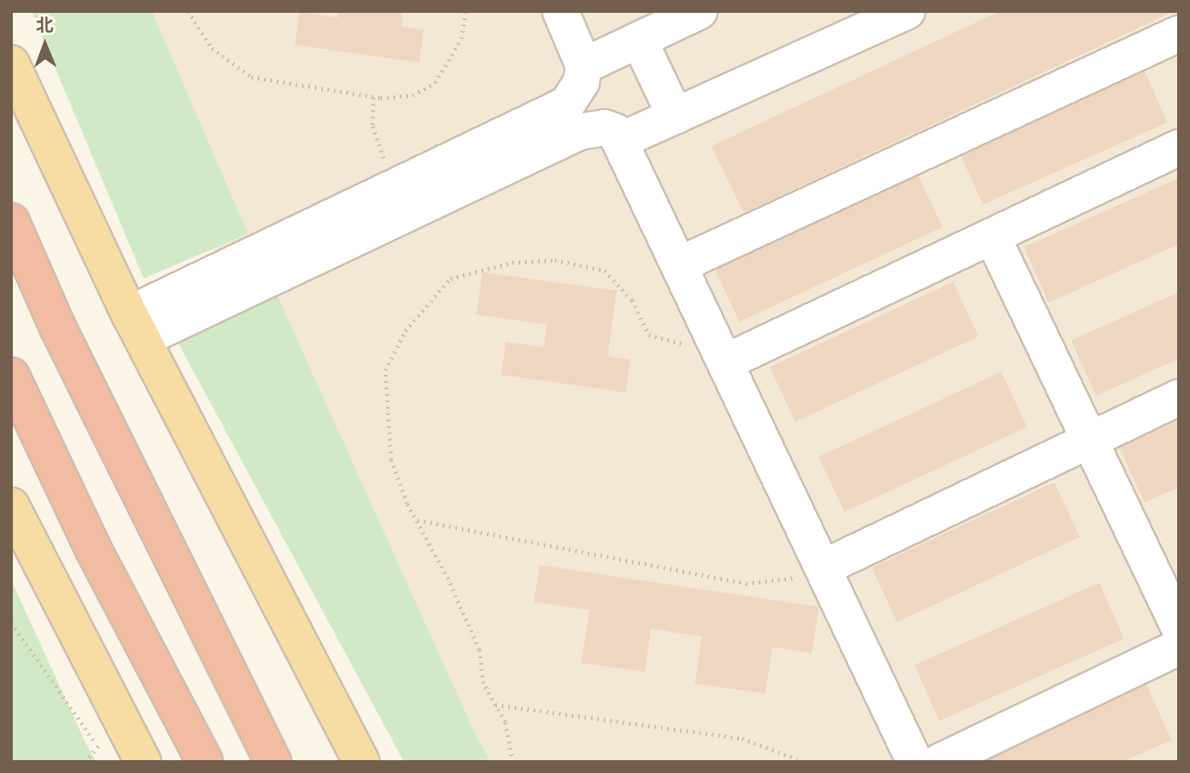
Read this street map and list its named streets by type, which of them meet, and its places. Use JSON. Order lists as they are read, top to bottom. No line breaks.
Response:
{"north":"top"}
